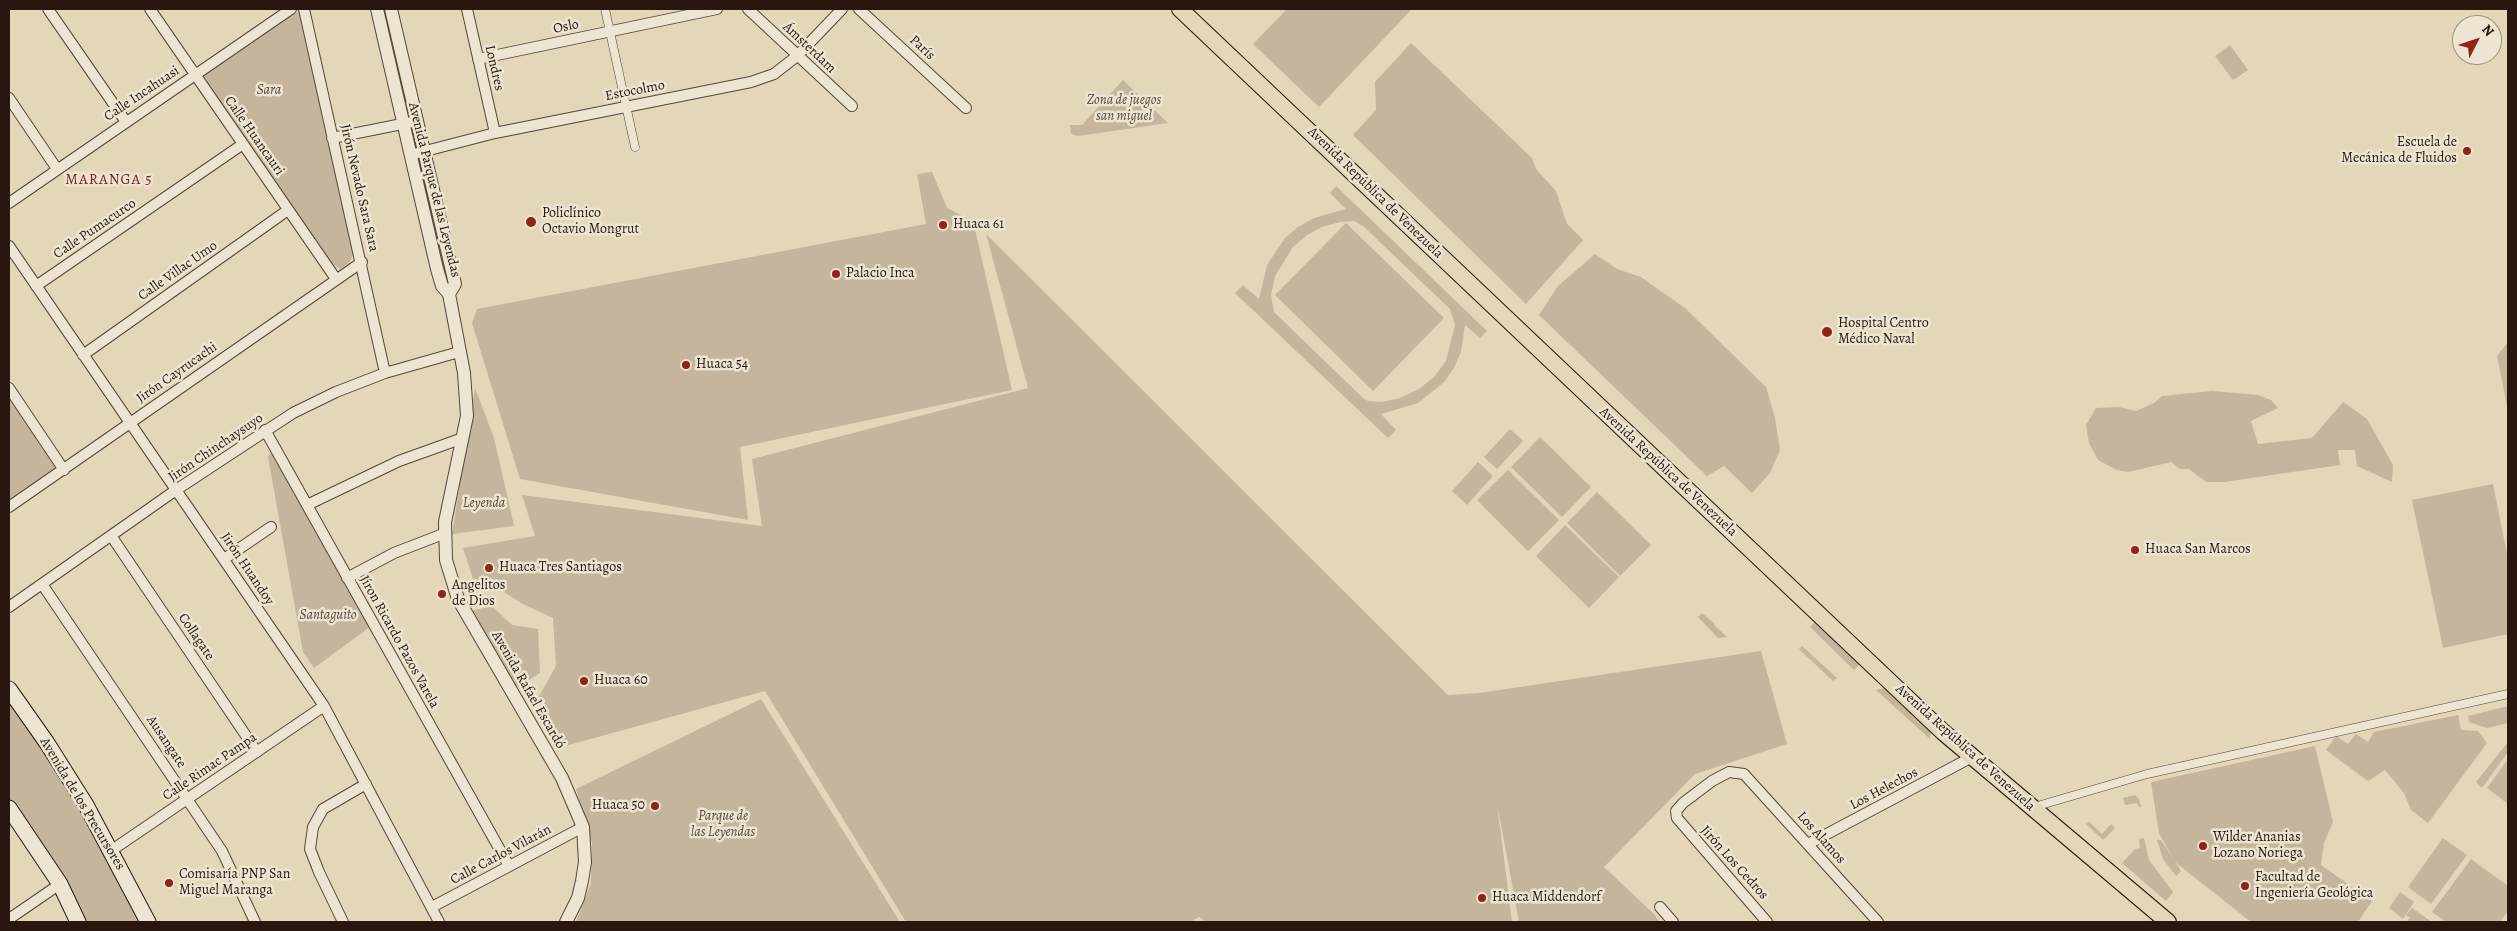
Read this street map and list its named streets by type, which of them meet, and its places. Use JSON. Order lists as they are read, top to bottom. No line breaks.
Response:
{"streets":{"main road":["Avenida República de Venezuela","Avenida de los Precursores"],"street":["Oslo","Ámsterdam","París","Londres","Estocolmo","Calle Incahuasi","Calle Huancauri","Jirón Nevado Sara Sara","Avenida Parque de las Leyendas","Calle Pumacurco","Calle Villac Umo","Jirón Cayrucachi","Jirón Chinchaysuyo","Jirón Huandoy","Collagate","Jíron Ricardo Pazos Varela","Avenida Rafael Escardó","Ausangate","Calle Rimac Pampa","Los Helechos","Los Alamos","Calle Carlos Vilarán","Jirón Los Cedros"]},"crossings":[["Oslo","Londres"],["Ámsterdam","Estocolmo"],["Londres","Estocolmo"],["Estocolmo","Avenida Parque de las Leyendas"],["Calle Incahuasi","Calle Huancauri"],["Calle Huancauri","Calle Pumacurco"],["Calle Huancauri","Calle Villac Umo"],["Calle Huancauri","Jirón Cayrucachi"],["Jirón Nevado Sara Sara","Jirón Cayrucachi"],["Jirón Nevado Sara Sara","Jirón Chinchaysuyo"],["Avenida Parque de las Leyendas","Avenida Rafael Escardó"],["Avenida República de Venezuela","Los Helechos"],["Calle Pumacurco","Jirón Huandoy"],["Calle Villac Umo","Jirón Huandoy"],["Jirón Cayrucachi","Jirón Huandoy"],["Jirón Chinchaysuyo","Jirón Huandoy"],["Jirón Chinchaysuyo","Collagate"],["Jirón Chinchaysuyo","Jíron Ricardo Pazos Varela"],["Jirón Chinchaysuyo","Avenida Rafael Escardó"],["Jirón Chinchaysuyo","Ausangate"],["Jirón Huandoy","Calle Rimac Pampa"],["Jirón Huandoy","Calle Carlos Vilarán"],["Collagate","Calle Rimac Pampa"],["Jíron Ricardo Pazos Varela","Calle Carlos Vilarán"],["Avenida Rafael Escardó","Calle Carlos Vilarán"],["Ausangate","Calle Rimac Pampa"],["Calle Rimac Pampa","Avenida de los Precursores"],["Los Helechos","Los Alamos"],["Los Alamos","Jirón Los Cedros"]],"districts":["MARANGA 5"],"parks":["Sara","Zona de juegos san miguel","Leyenda","Santaguito","Parque de las Leyendas"],"places":["Escuela de Mecánica de Fluidos","Policlínico Octavio Mongrut","Huaca 61","Palacio Inca","Hospital Centro Médico Naval","Huaca 54","Huaca San Marcos","Huaca Tres Santiagos","Angelitos de Dios","Huaca 60","Huaca 50","Wilder Ananias Lozano Noriega","Comisaría PNP San Miguel Maranga","Facultad de Ingeniería Geológica","Huaca Middendorf"],"north":"top right"}
